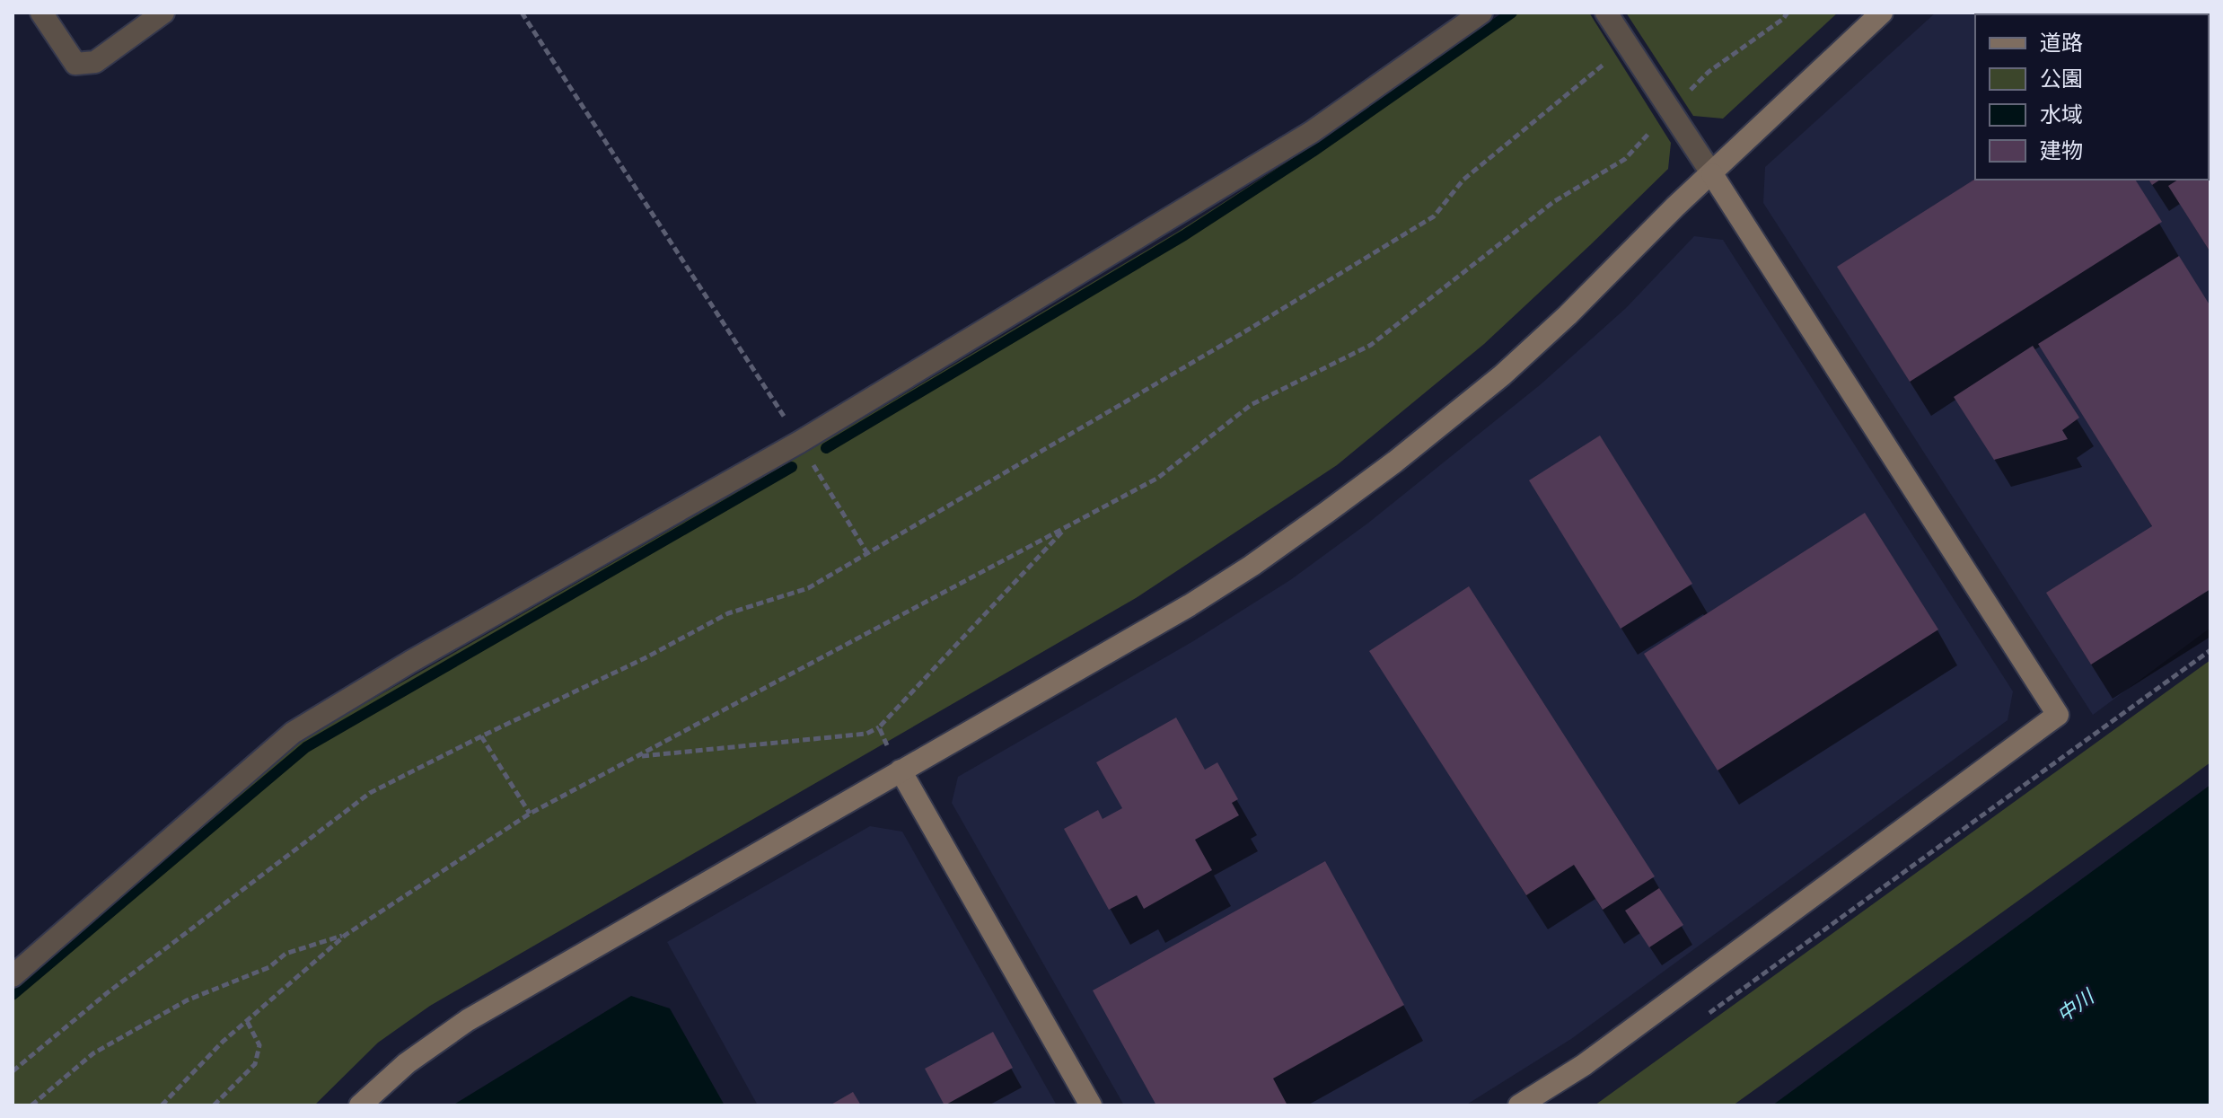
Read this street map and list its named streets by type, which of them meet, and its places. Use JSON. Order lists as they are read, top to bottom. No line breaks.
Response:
{"water":["中川"],"legend":["道路","公園","水域","建物"]}
